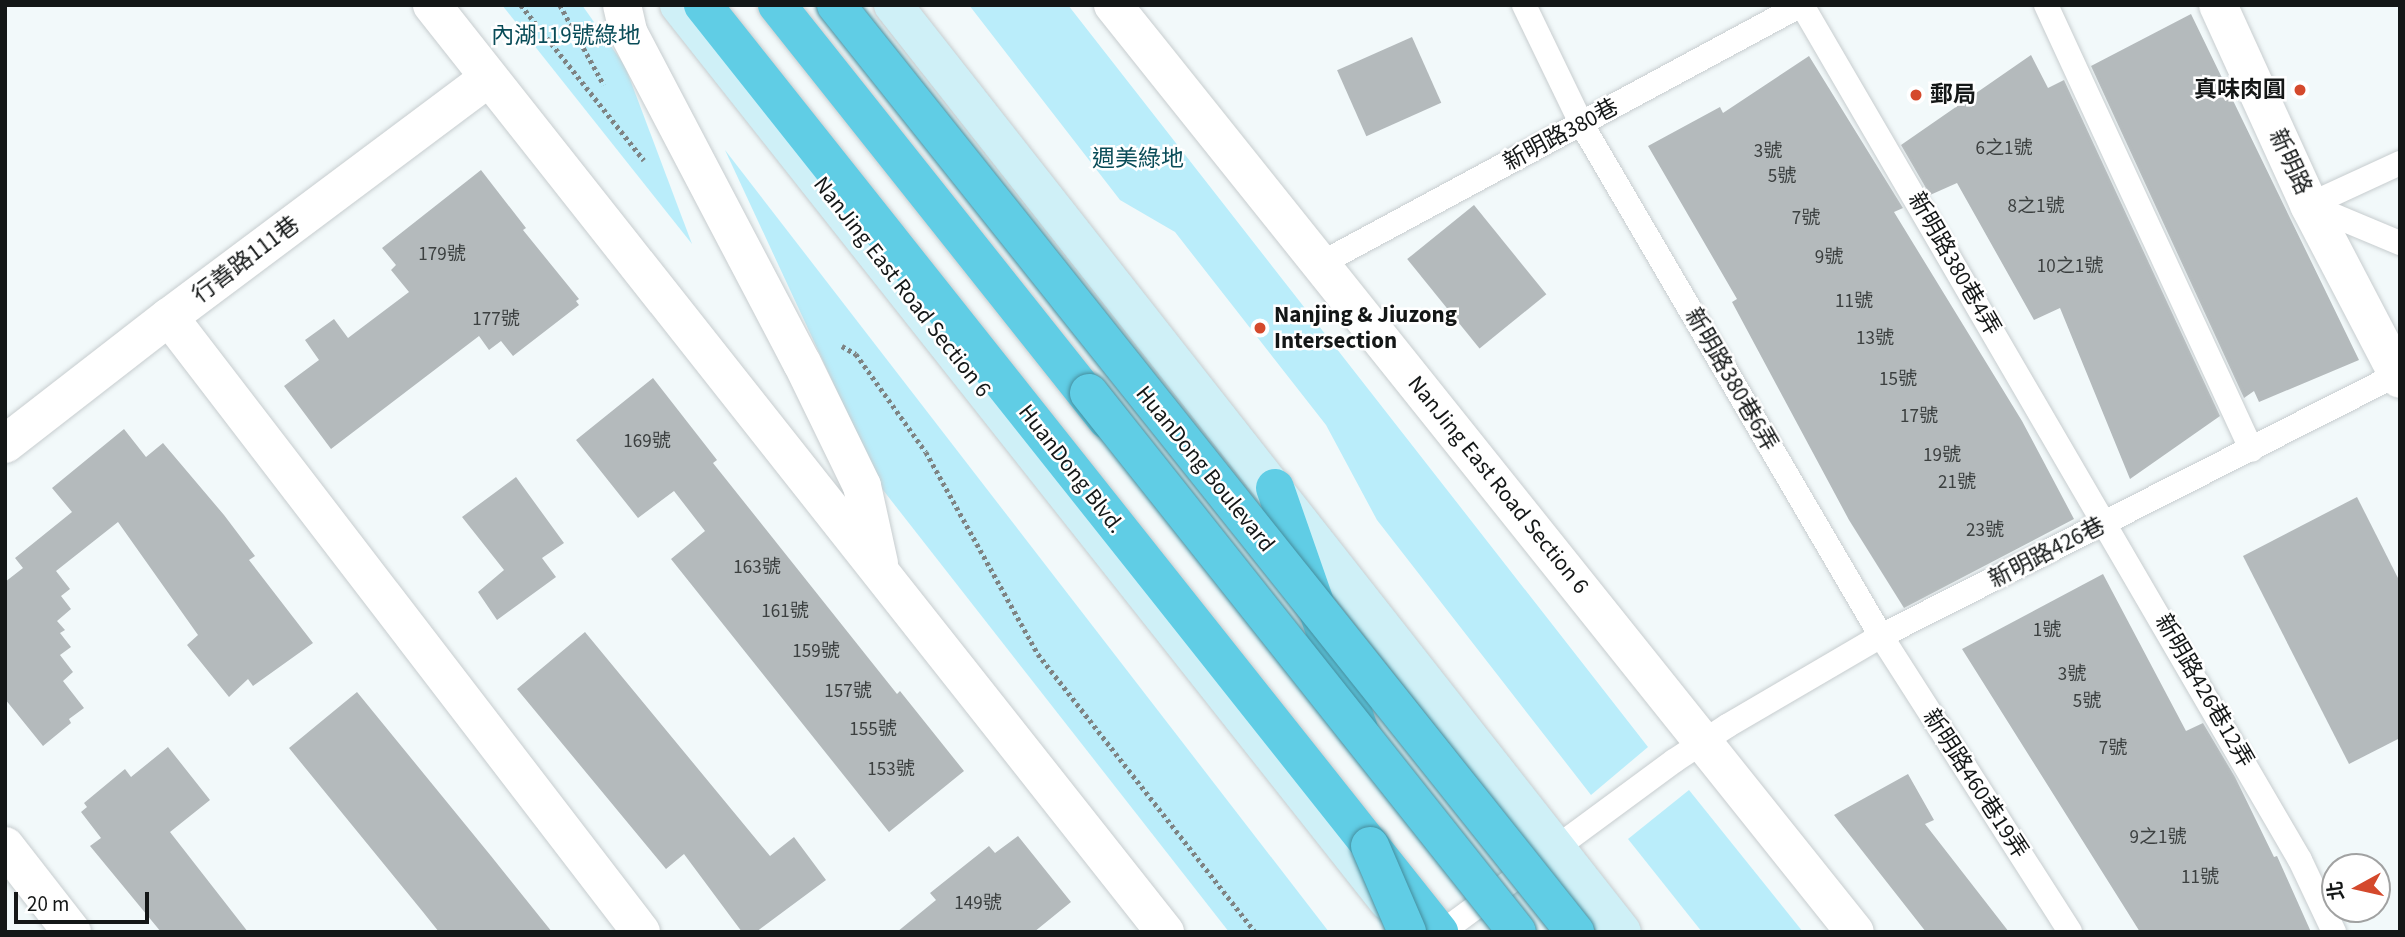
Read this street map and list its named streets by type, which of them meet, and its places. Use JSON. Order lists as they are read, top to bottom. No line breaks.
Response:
{"streets":{"highway":["HuanDong Blvd.","HuanDong Boulevard"],"main road":["NanJing East Road Section 6"],"street":["新明路","行善路111巷"],"lane":["新明路380巷","新明路380巷4弄","新明路380巷6弄","新明路426巷","新明路426巷12弄","新明路460巷19弄"]},"crossings":[["新明路380巷","新明路380巷4弄"],["新明路380巷","NanJing East Road Section 6"],["新明路380巷","新明路380巷6弄"],["新明路","新明路426巷"],["新明路380巷4弄","新明路426巷"],["新明路380巷4弄","新明路426巷12弄"],["NanJing East Road Section 6","新明路426巷"],["新明路380巷6弄","新明路426巷"],["新明路380巷6弄","新明路460巷19弄"],["HuanDong Blvd.","新明路426巷"],["新明路426巷","新明路426巷12弄"],["新明路426巷","新明路460巷19弄"]],"parks":["內湖119號綠地","週美綠地"],"places":["真味肉圓","郵局","Nanjing & Jiuzong Intersection"],"house_numbers":["6之1號","3號","5號","8之1號","7號","179號","9號","10之1號","11號","177號","13號","15號","17號","169號","19號","21號","23號","163號","161號","1號","159號","3號","157號","5號","155號","7號","153號","9之1號","11號","149號"],"scale_bar":"20 m","north":"left"}
